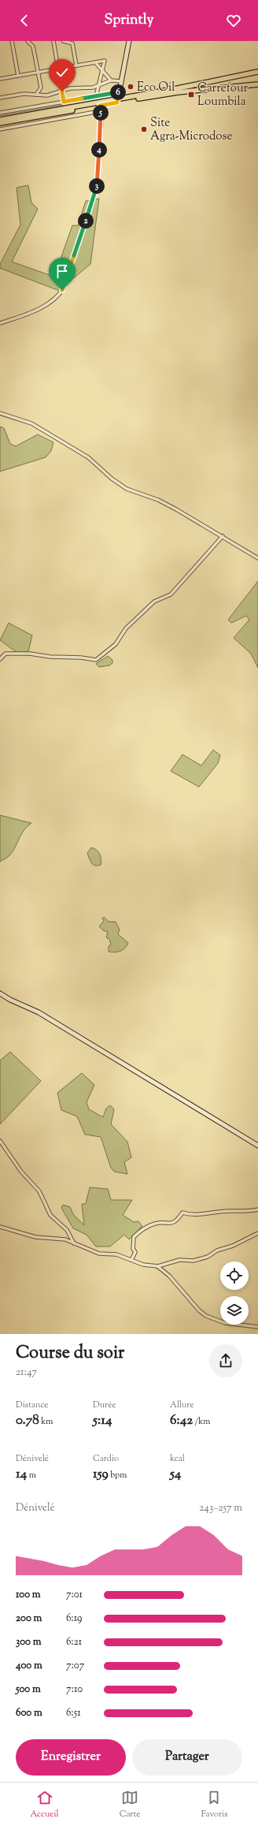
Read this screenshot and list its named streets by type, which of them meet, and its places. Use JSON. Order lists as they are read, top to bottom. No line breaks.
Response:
{"places":{"other":["Eco Oil","Site Agra-Microdose"],"transit":["Carrefour Loumbila"]},"page":{"header":"Sprintly","pins":["6","5","4","3","2"],"heading":["Course du soir","21:47"],"stats":[["Distance","0.78 km"],["Durée","5:14"],["Allure","6:42 /km"],["Dénivelé","14 m"],["Cardio","159 bpm"],["kcal","54"]],"chart":["Dénivelé","243–257 m"],"list":[{"name":"100 m","note":"7:01"},{"name":"200 m","note":"6:19"},{"name":"300 m","note":"6:21"},{"name":"400 m","note":"7:07"},{"name":"500 m","note":"7:10"},{"name":"600 m","note":"6:51"}],"buttons":["Enregistrer","Partager"],"tabs":["Accueil","Carte","Favoris"]}}
